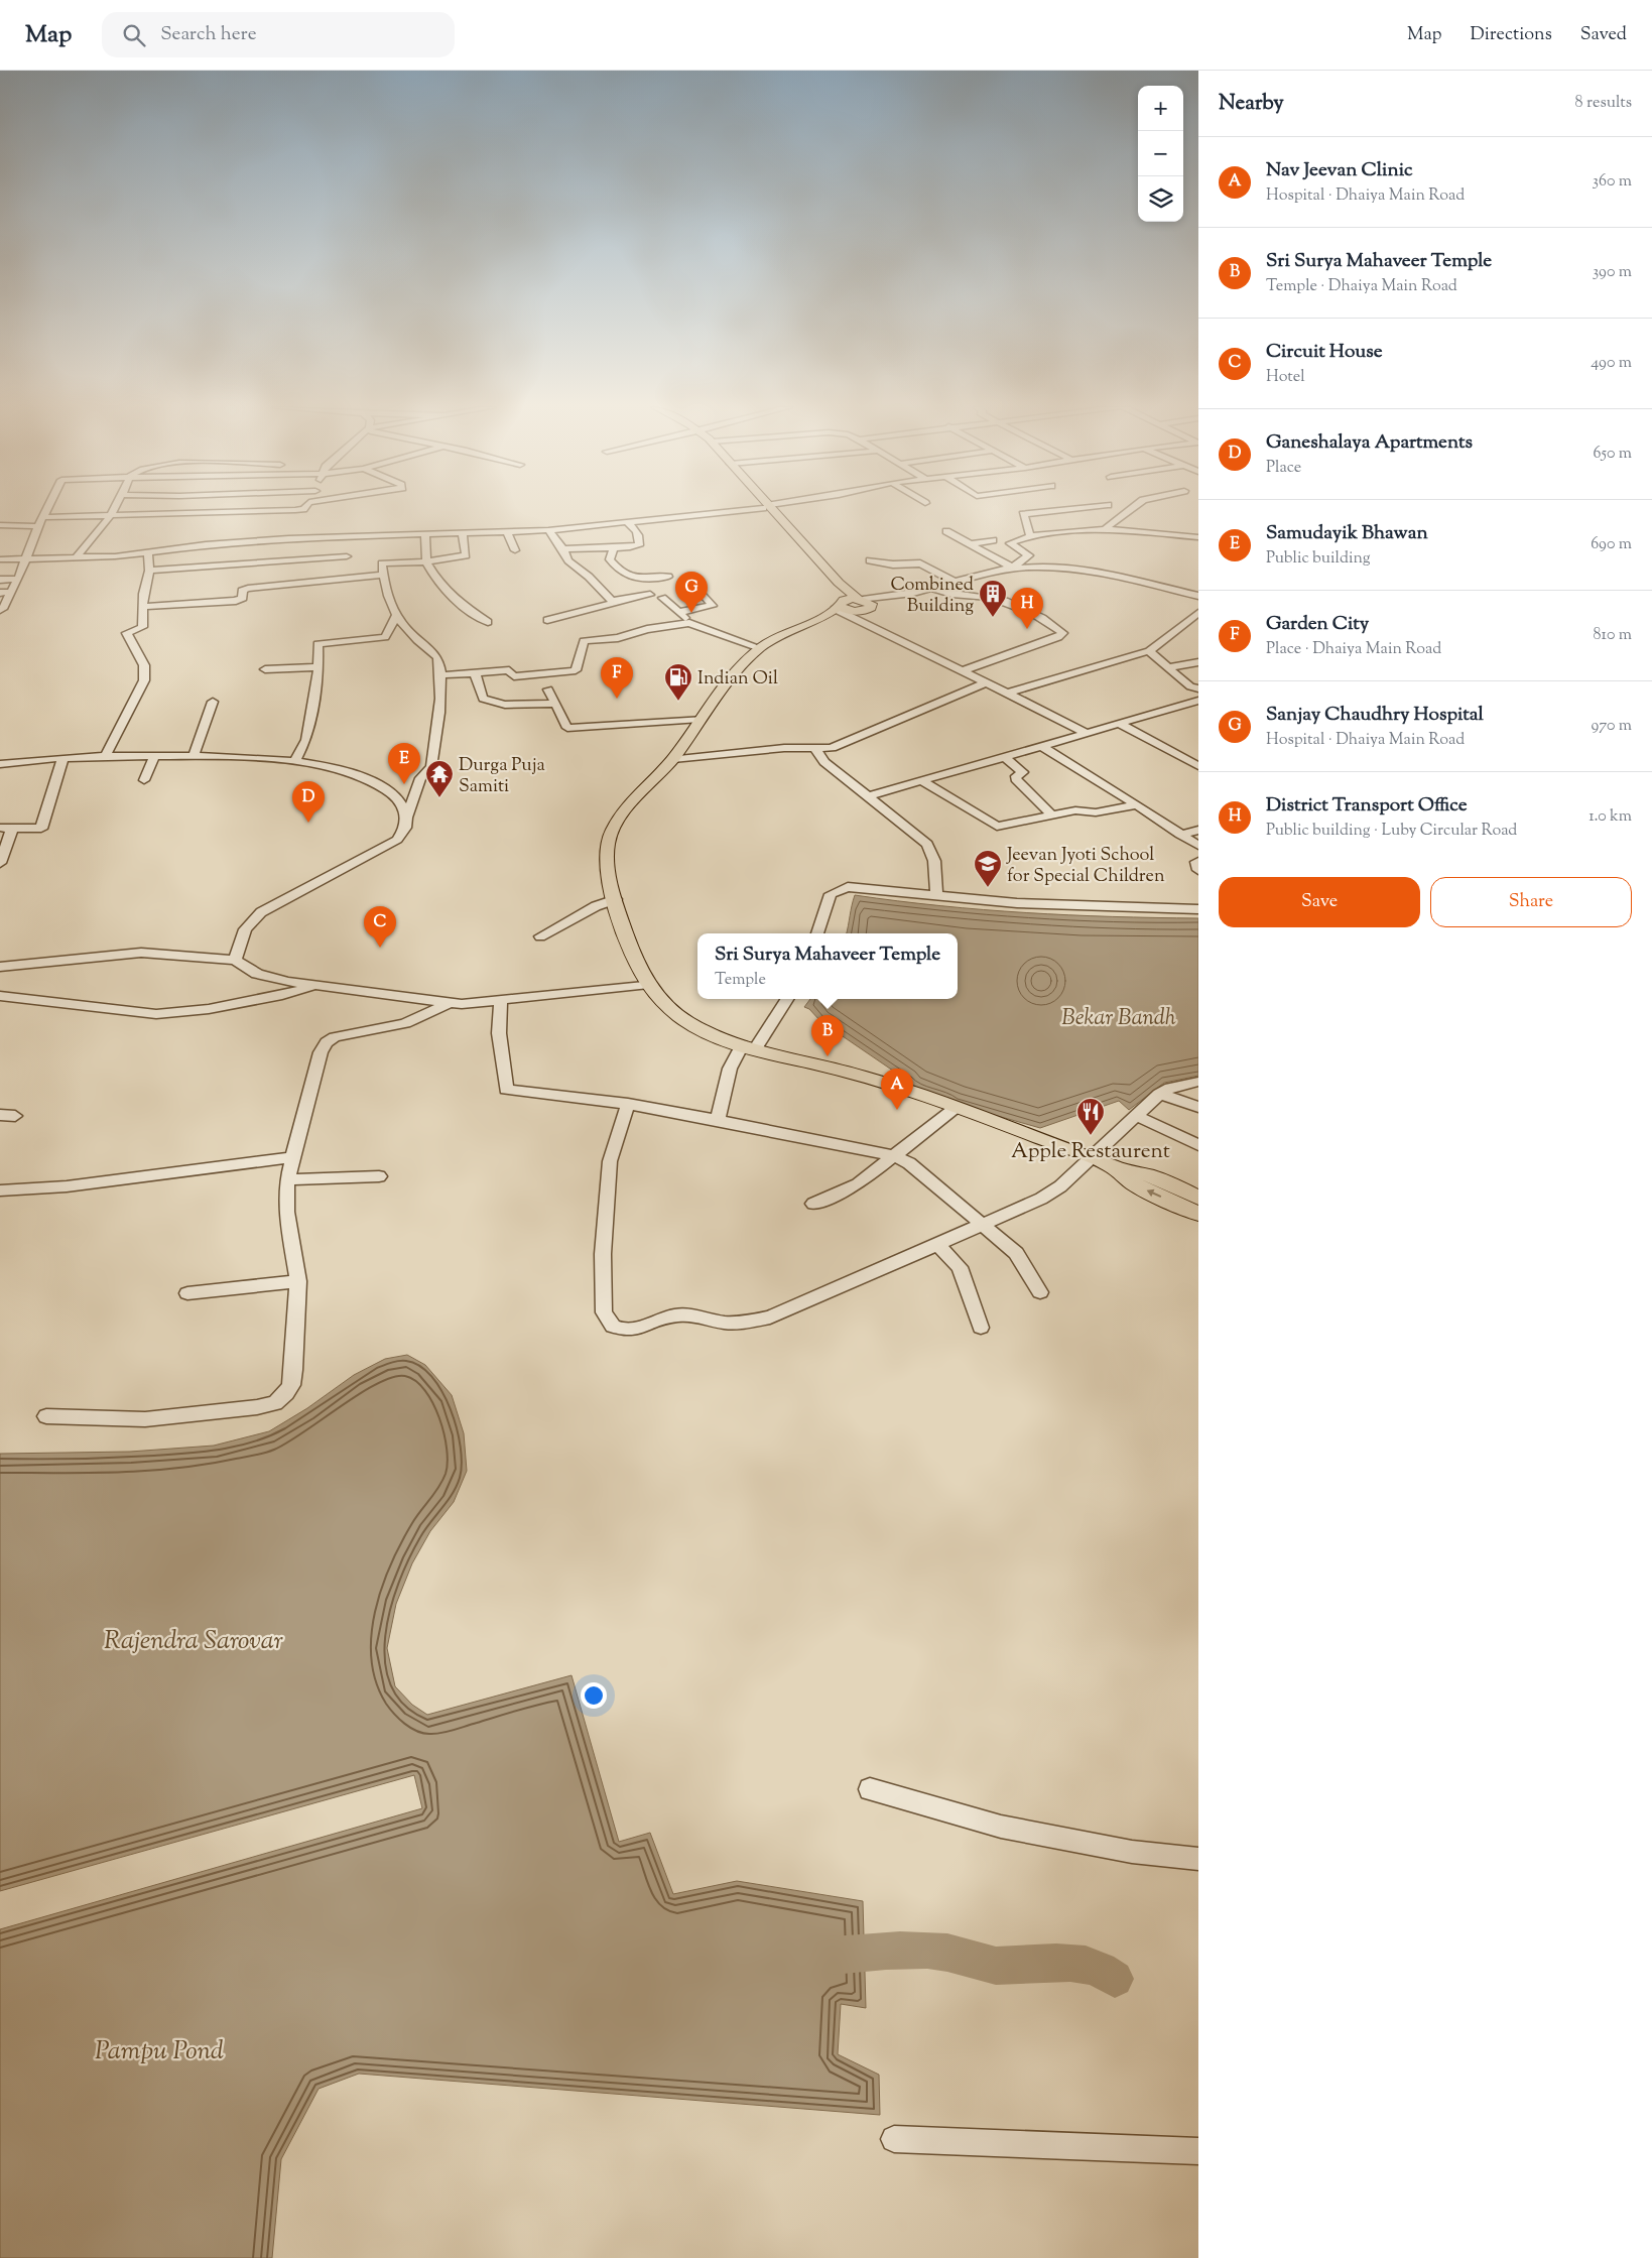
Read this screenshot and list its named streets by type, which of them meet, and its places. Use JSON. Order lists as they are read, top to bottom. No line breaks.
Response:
{"water":["Bekar Bandh","Rajendra Sarovar","Pampu Pond"],"places":{"building":["Combined Building"],"fuel station":["Indian Oil"],"temple":["Durga Puja Samiti"],"school or university":["Jeevan Jyoti School for Special Children"],"restaurant":["Apple Restaurent"]},"page":{"header":"Map","search":"Search here","nav":["Map","Directions","Saved"],"heading":["Nearby","8 results"],"map_buttons":["+","−"],"list":[{"mark":"A","name":"Nav Jeevan Clinic","note":"Hospital · Dhaiya Main Road","value":"360 m"},{"mark":"B","name":"Sri Surya Mahaveer Temple","note":"Temple · Dhaiya Main Road","value":"390 m"},{"mark":"C","name":"Circuit House","note":"Hotel","value":"490 m"},{"mark":"D","name":"Ganeshalaya Apartments","note":"Place","value":"650 m"},{"mark":"E","name":"Samudayik Bhawan","note":"Public building","value":"690 m"},{"mark":"F","name":"Garden City","note":"Place · Dhaiya Main Road","value":"810 m"},{"mark":"G","name":"Sanjay Chaudhry Hospital","note":"Hospital · Dhaiya Main Road","value":"970 m"},{"mark":"H","name":"District Transport Office","note":"Public building · Luby Circular Road","value":"1.0 km"}],"pins":["G","H","F","E","D","C","B","A"],"buttons":["Save","Share"],"popup":["Sri Surya Mahaveer Temple","Temple"]}}
